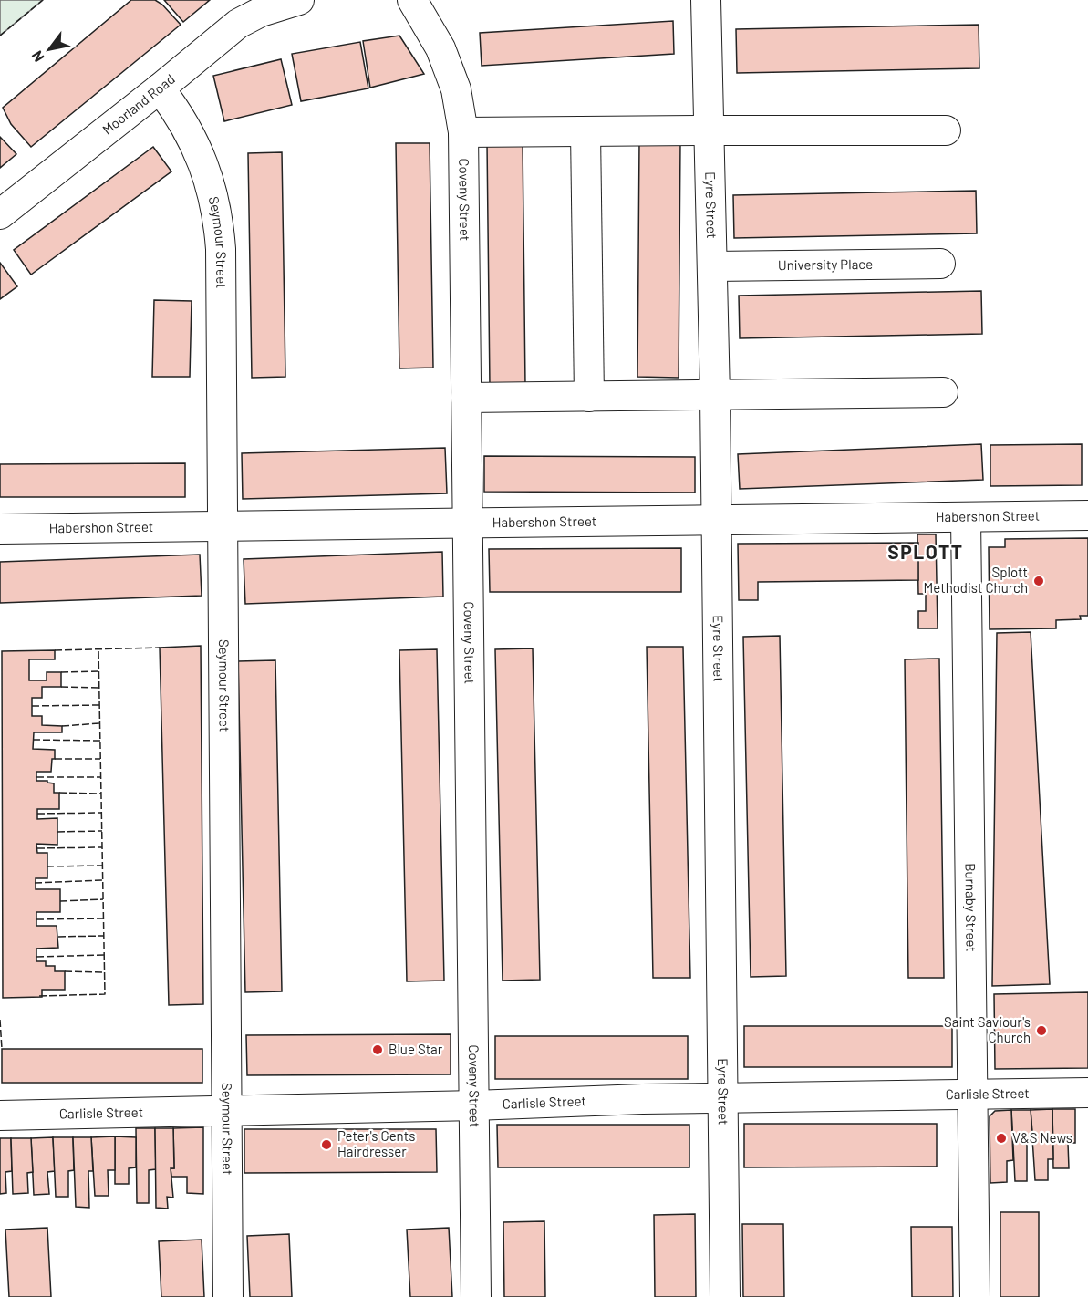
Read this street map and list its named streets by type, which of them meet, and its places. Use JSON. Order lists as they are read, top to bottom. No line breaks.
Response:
{"streets":{"street":["Moorland Road","Coveny Street","Eyre Street","Seymour Street","University Place","Habershon Street","Burnaby Street","Carlisle Street"]},"crossings":[["Moorland Road","Seymour Street"],["Coveny Street","Habershon Street"],["Coveny Street","Carlisle Street"],["Eyre Street","University Place"],["Eyre Street","Habershon Street"],["Eyre Street","Carlisle Street"],["Seymour Street","Habershon Street"],["Seymour Street","Carlisle Street"],["Habershon Street","Burnaby Street"],["Burnaby Street","Carlisle Street"]],"districts":["SPLOTT"],"places":["Splott Methodist Church","Saint Saviour's Church","Blue Star","V&S News","Peter's Gents Hairdresser"],"north":"bottom left"}
